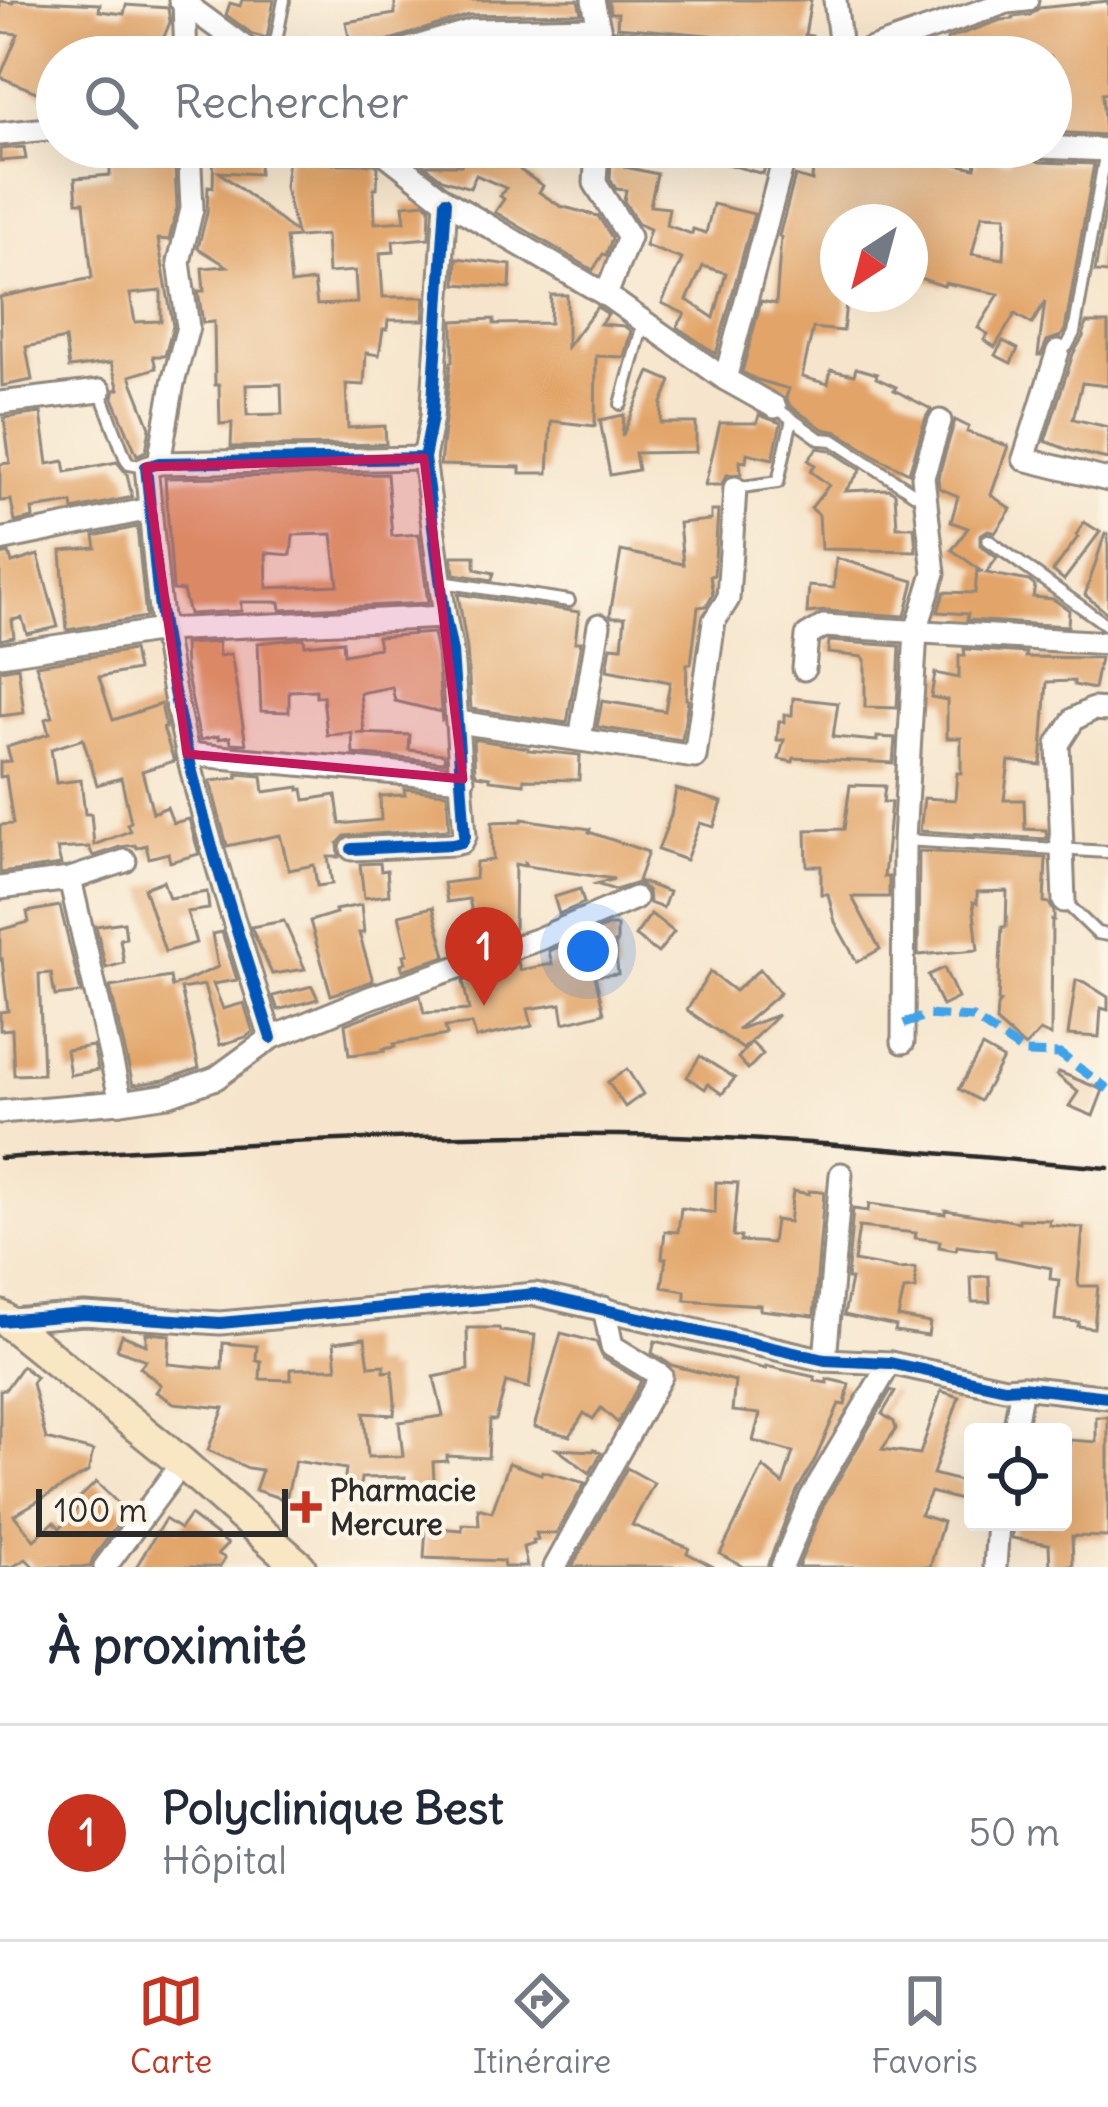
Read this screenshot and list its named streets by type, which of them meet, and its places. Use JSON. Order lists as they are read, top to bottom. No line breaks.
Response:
{"places":{"health":["Pharmacie Mercure"]},"scale_bar":"100 m","north":"bottom left","page":{"search":"Rechercher","pins":"1","scale":"100 m","heading":"À proximité","list":[{"mark":"1","name":"Polyclinique Best","note":"Hôpital","value":"50 m"}],"nav":["Carte","Itinéraire","Favoris"]}}
